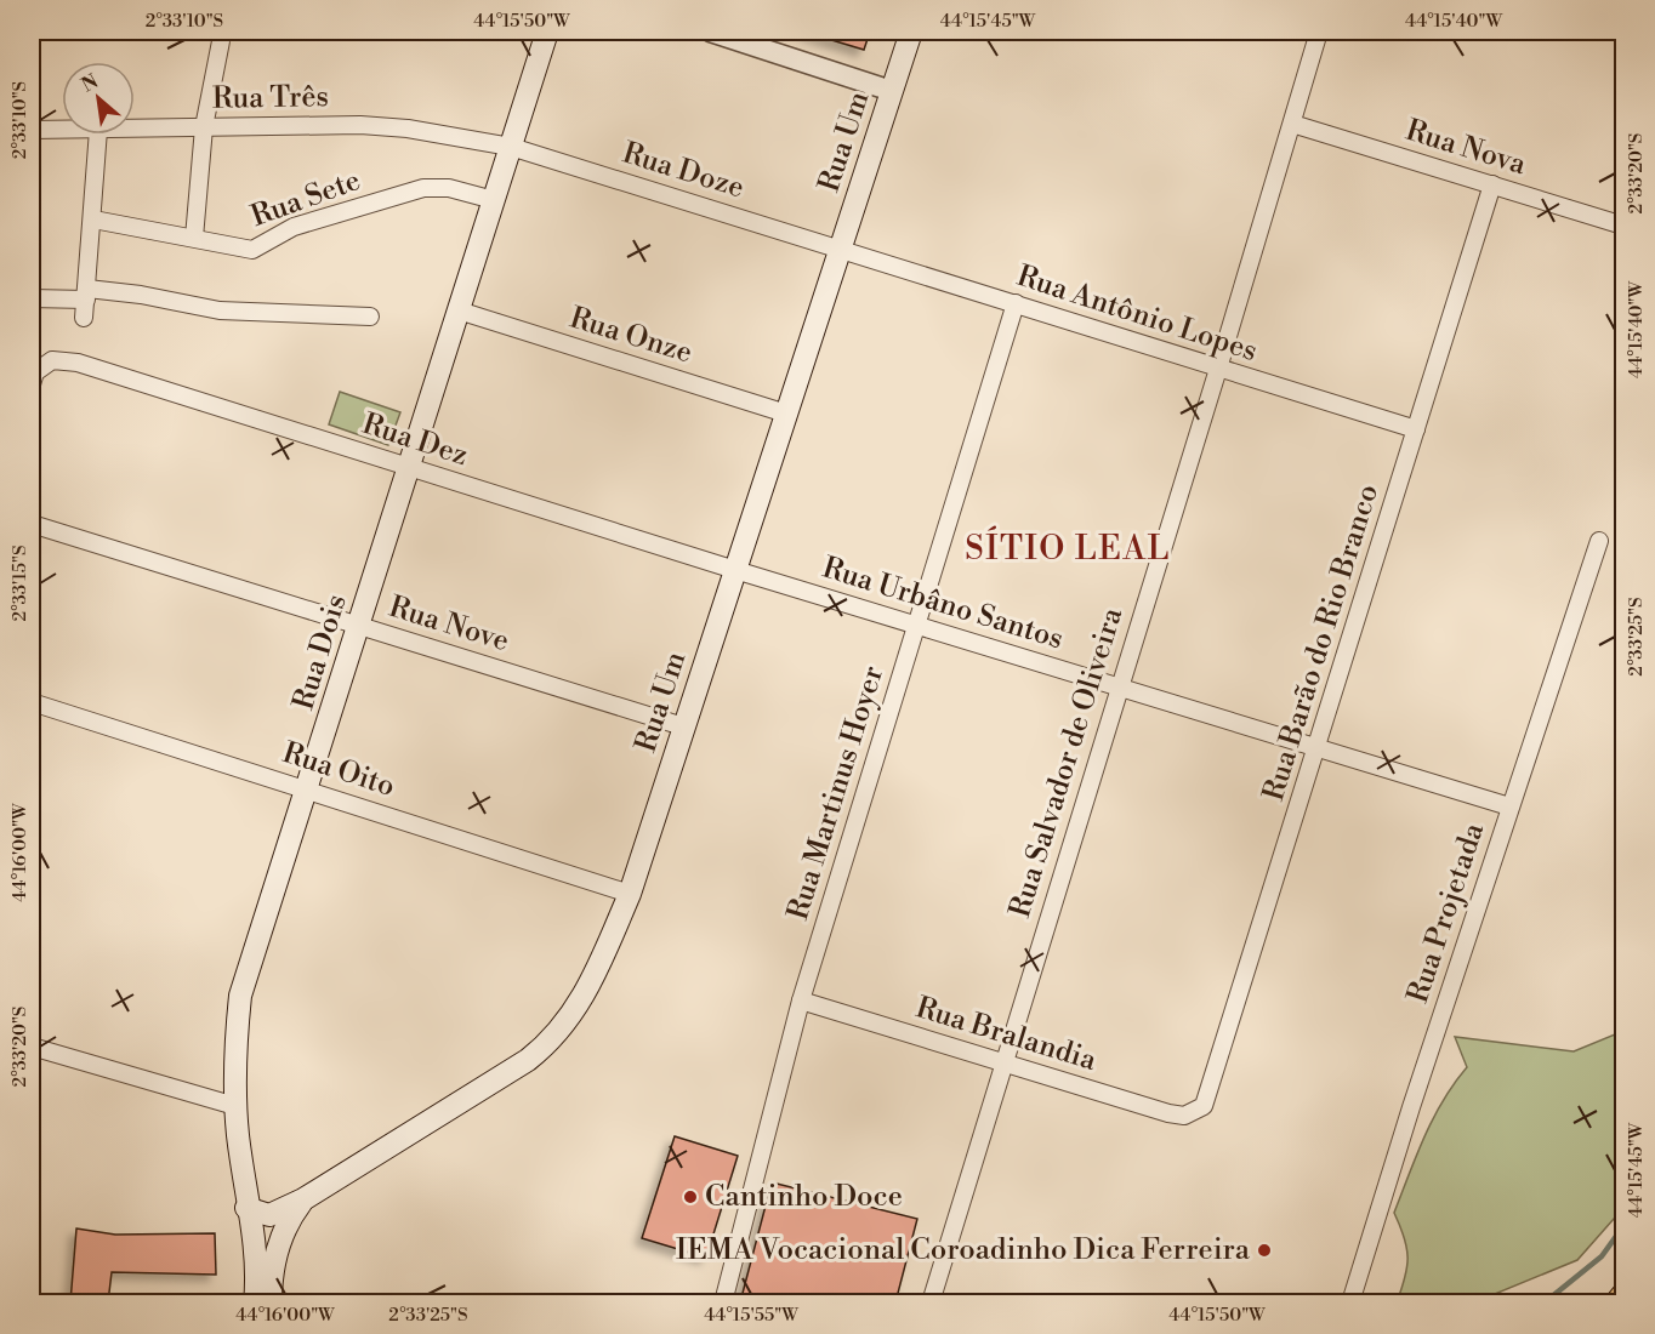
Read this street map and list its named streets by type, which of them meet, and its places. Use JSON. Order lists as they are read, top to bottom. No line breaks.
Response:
{"streets":{"main road":["Rua Um","Rua Dois"],"street":["Rua Três","Rua Nova","Rua Doze","Rua Sete","Rua Antônio Lopes","Rua Onze","Rua Dez","Rua Urbâno Santos","Rua Nove","Rua Barão do Rio Branco","Rua Salvador de Oliveira","Rua Oito","Rua Martinus Hoyer","Rua Projetada","Rua Bralandia"]},"crossings":[["Rua Três","Rua Doze"],["Rua Três","Rua Dois"],["Rua Um","Rua Doze"],["Rua Um","Rua Antônio Lopes"],["Rua Um","Rua Onze"],["Rua Um","Rua Dez"],["Rua Um","Rua Urbâno Santos"],["Rua Um","Rua Nove"],["Rua Um","Rua Dois"],["Rua Um","Rua Oito"],["Rua Nova","Rua Barão do Rio Branco"],["Rua Nova","Rua Salvador de Oliveira"],["Rua Doze","Rua Antônio Lopes"],["Rua Doze","Rua Dois"],["Rua Sete","Rua Dois"],["Rua Antônio Lopes","Rua Barão do Rio Branco"],["Rua Antônio Lopes","Rua Salvador de Oliveira"],["Rua Antônio Lopes","Rua Martinus Hoyer"],["Rua Onze","Rua Dois"],["Rua Dez","Rua Urbâno Santos"],["Rua Dez","Rua Dois"],["Rua Urbâno Santos","Rua Barão do Rio Branco"],["Rua Urbâno Santos","Rua Salvador de Oliveira"],["Rua Urbâno Santos","Rua Martinus Hoyer"],["Rua Urbâno Santos","Rua Projetada"],["Rua Nove","Rua Dois"],["Rua Barão do Rio Branco","Rua Bralandia"],["Rua Dois","Rua Oito"],["Rua Salvador de Oliveira","Rua Bralandia"],["Rua Martinus Hoyer","Rua Bralandia"]],"districts":["SÍTIO LEAL"],"places":["Cantinho Doce","IEMA Vocacional Coroadinho Dica Ferreira"],"north":"top left","coordinates":["2°33'10\"S","44°15'50\"W","44°15'45\"W","44°15'40\"W","2°33'20\"S","2°33'15\"S","2°33'25\"S","44°16'00\"W","44°15'55\"W"]}
